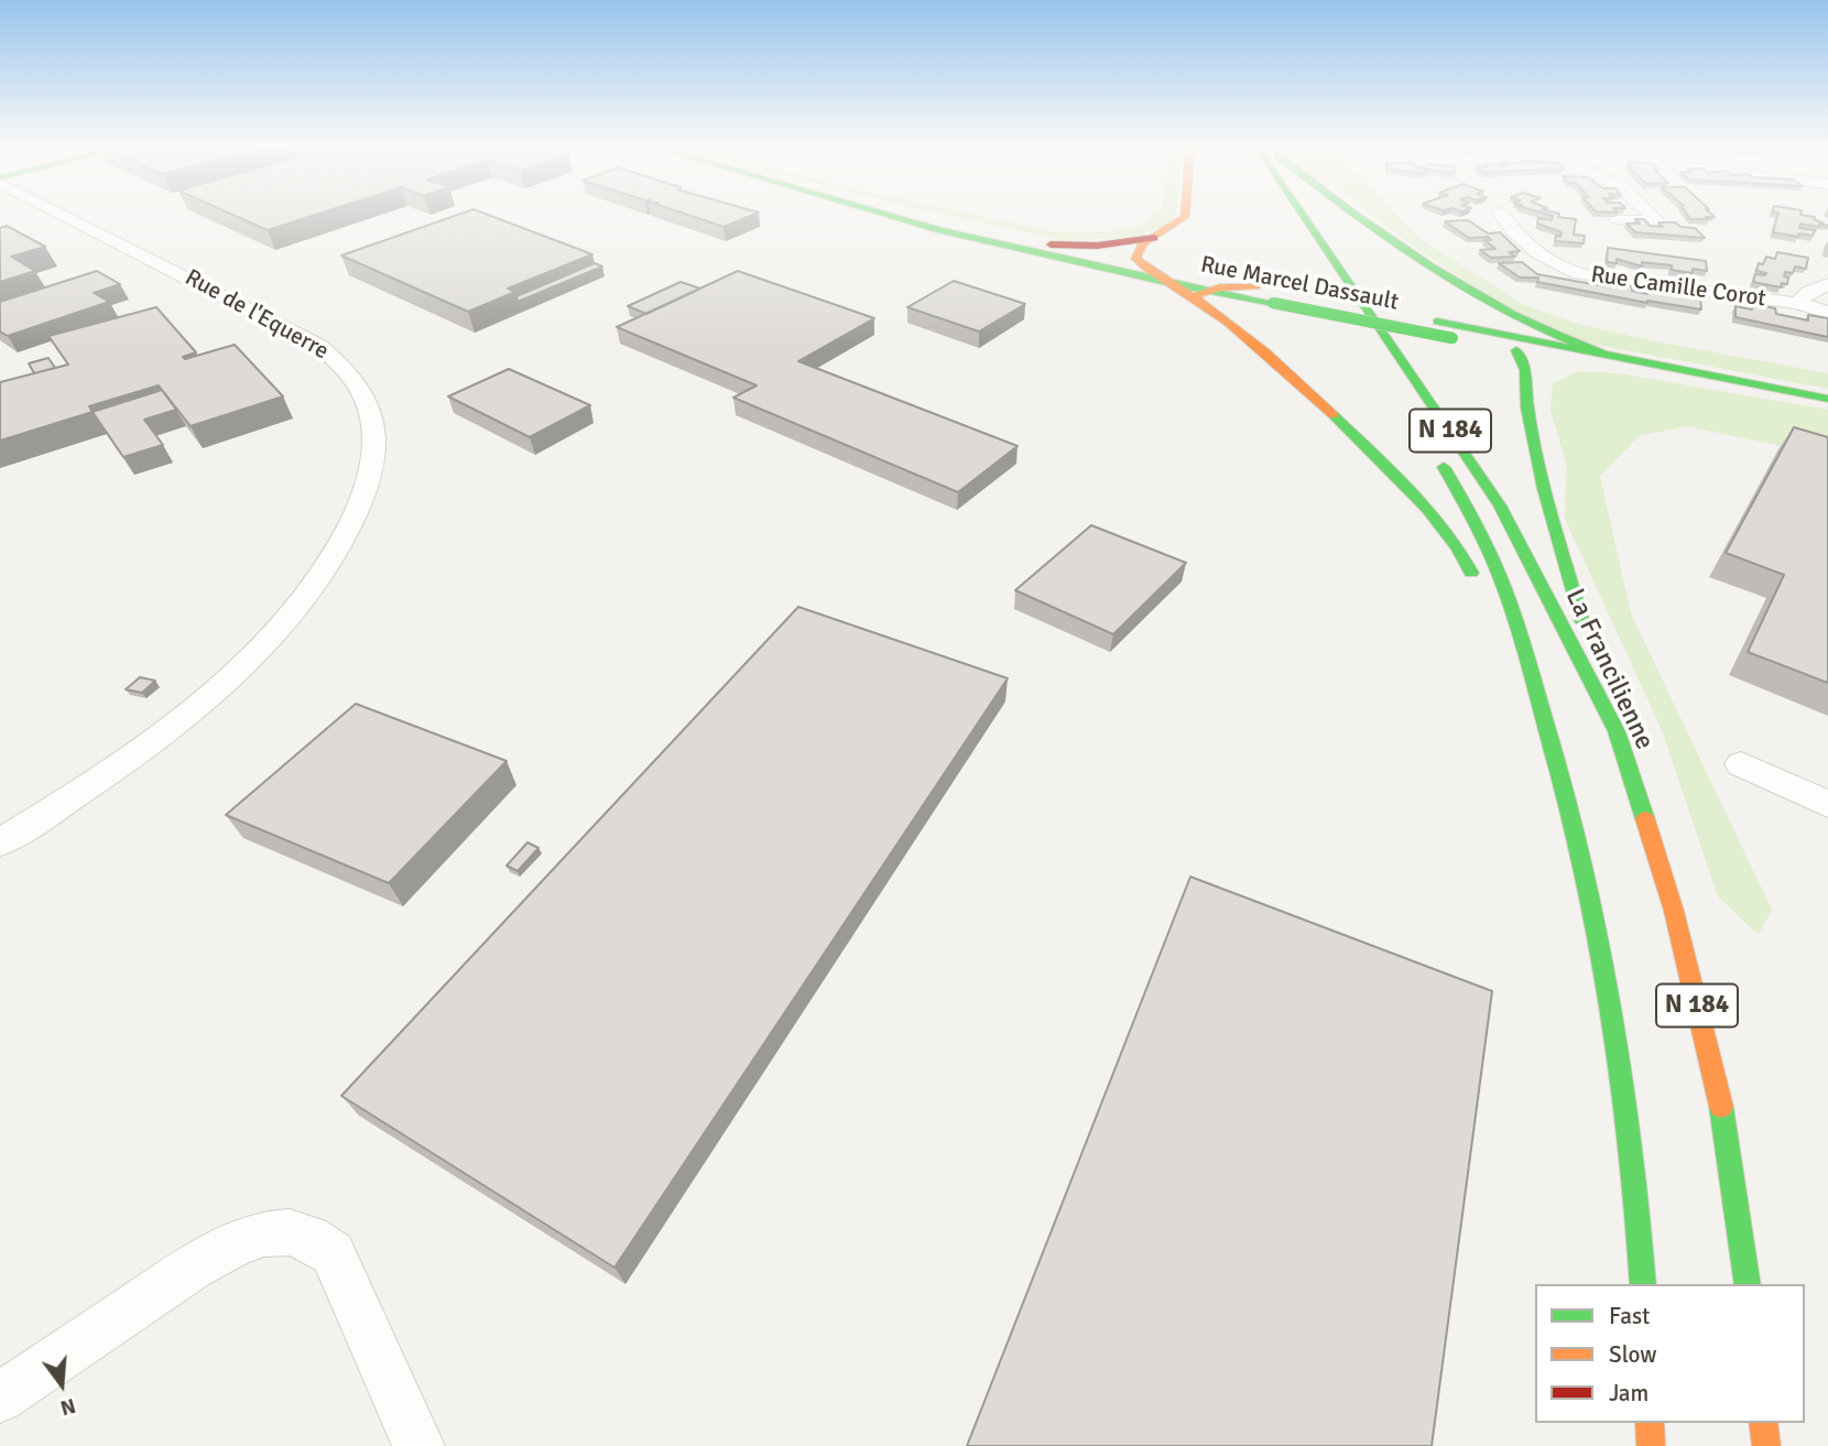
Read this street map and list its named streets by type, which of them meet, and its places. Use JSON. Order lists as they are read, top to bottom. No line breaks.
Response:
{"streets":{"main road":["Rue Marcel Dassault","N 184","La Francilienne"],"street":["Rue Camille Corot","Rue de l'Equerre"]},"legend":["Fast","Slow","Jam"],"north":"bottom"}
